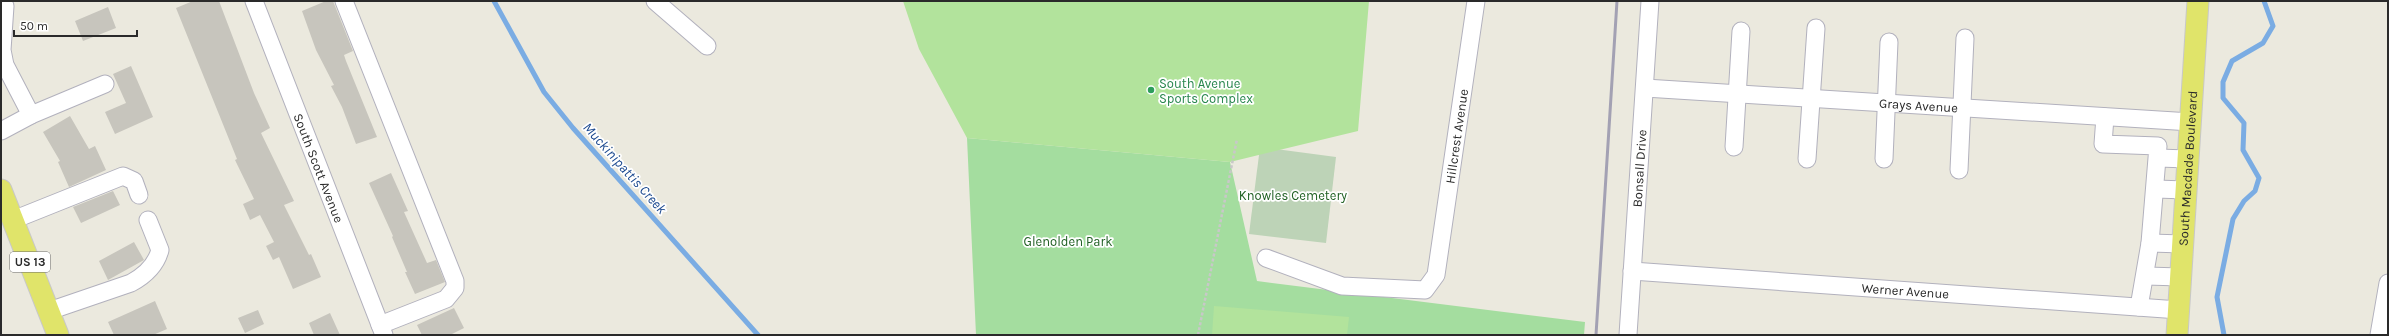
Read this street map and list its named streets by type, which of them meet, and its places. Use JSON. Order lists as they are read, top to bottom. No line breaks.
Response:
{"streets":{"main road":["South Macdade Boulevard","US 13"],"street":["Grays Avenue","Hillcrest Avenue","South Scott Avenue","Bonsall Drive","Werner Avenue"]},"crossings":[["Grays Avenue","Bonsall Drive"],["Grays Avenue","South Macdade Boulevard"],["Bonsall Drive","Werner Avenue"],["South Macdade Boulevard","Werner Avenue"]],"water":["Muckinipattis Creek"],"parks":["Knowles Cemetery","Glenolden Park"],"places":["South Avenue Sports Complex"],"scale_bar":"50 m"}
